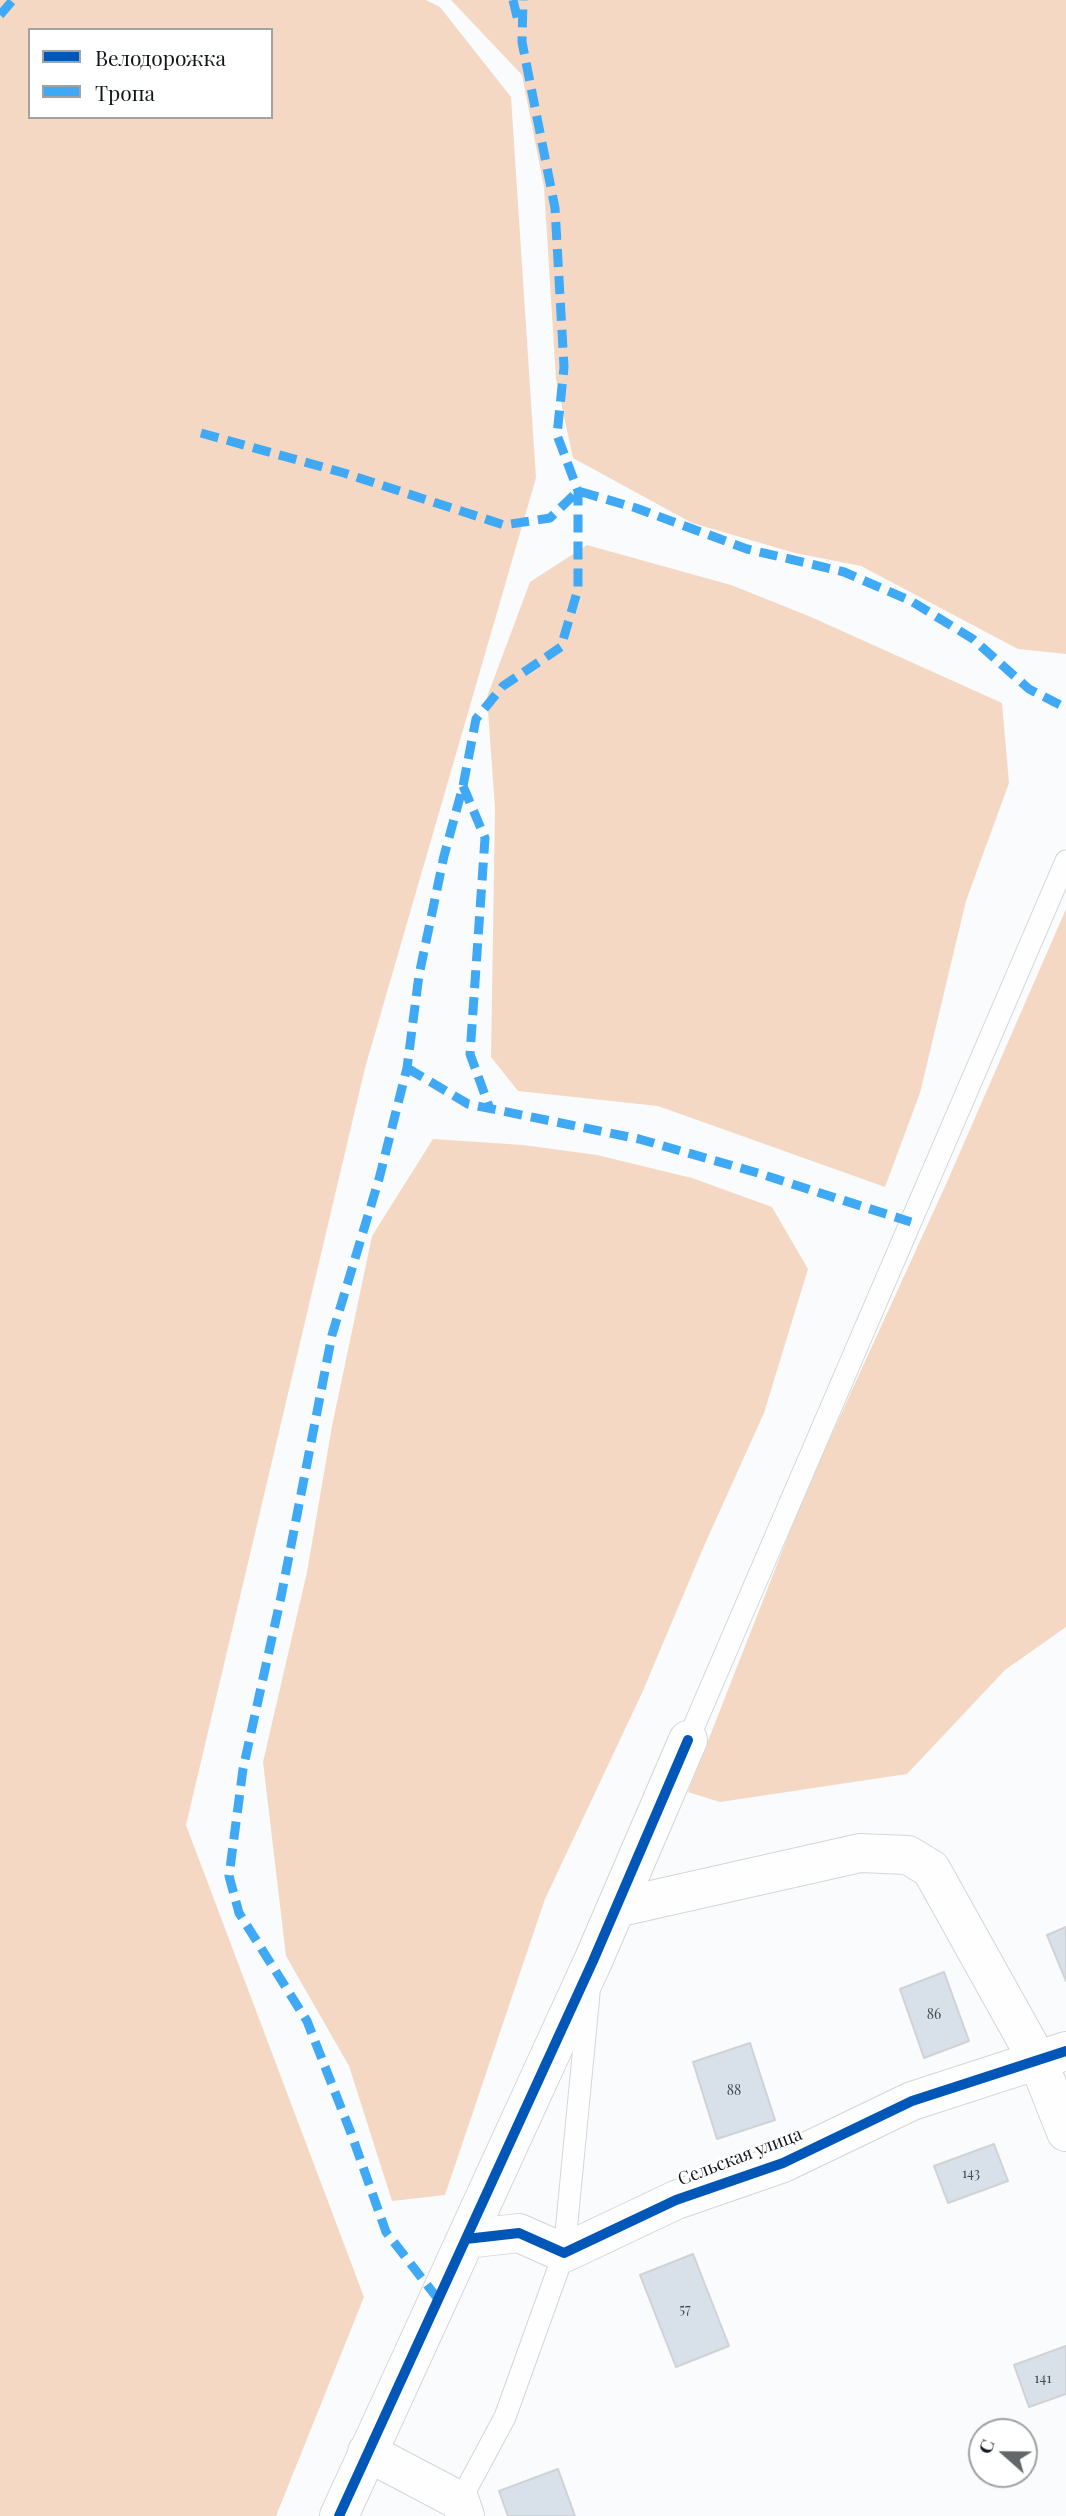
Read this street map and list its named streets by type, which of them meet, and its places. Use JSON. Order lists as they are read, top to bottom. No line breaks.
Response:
{"streets":{"street":["Сельская улица"]},"house_numbers":["86","88","143","57","141"],"legend":["Велодорожка","Тропа"],"north":"left"}
